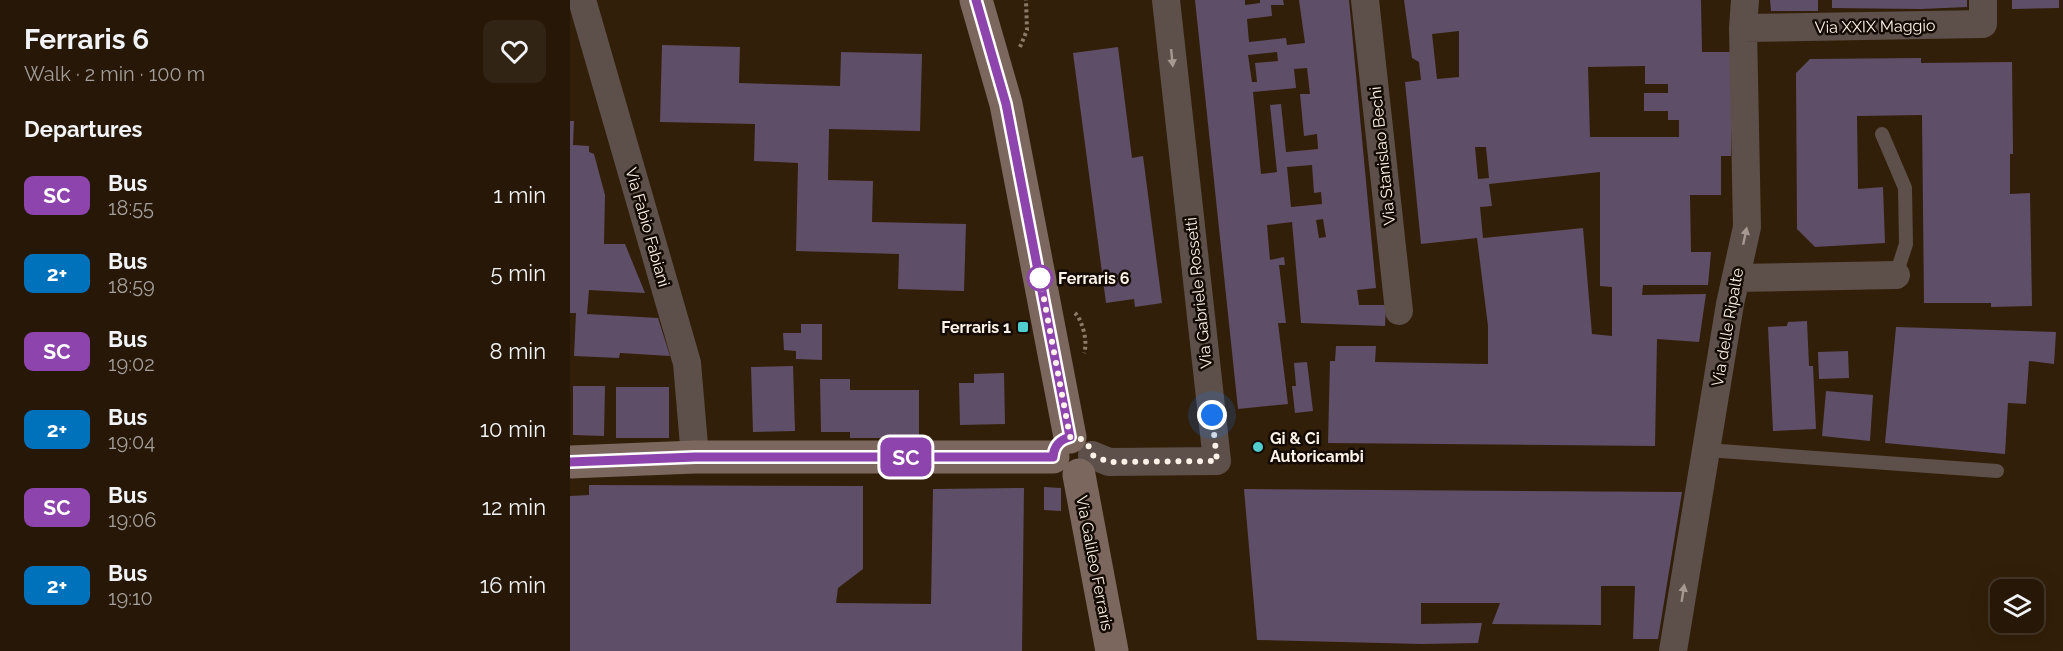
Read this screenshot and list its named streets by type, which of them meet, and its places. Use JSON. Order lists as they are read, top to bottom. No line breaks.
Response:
{"streets":{"street":["Via XXIX Maggio","Via Stanislao Bechi","Via Fabio Fabiani","Via Gabriele Rossetti","Via delle Ripalte","Via Galileo Ferraris"]},"crossings":[["Via XXIX Maggio","Via delle Ripalte"],["Via Gabriele Rossetti","Via Galileo Ferraris"]],"one_way":["Via delle Ripalte"],"places":{"other":["Ferraris 6","Gi & Ci Autoricambi"],"transit":["Ferraris 1"]},"lines":["bus line SC"],"page":{"heading":[["Ferraris 6","Walk · 2 min · 100 m"],"Departures"],"on_map":"SC","list":[{"mark":"SC","name":"Bus","note":"18:55","value":"1 min"},{"mark":"2+","name":"Bus","note":"18:59","value":"5 min"},{"mark":"SC","name":"Bus","note":"19:02","value":"8 min"},{"mark":"2+","name":"Bus","note":"19:04","value":"10 min"},{"mark":"SC","name":"Bus","note":"19:06","value":"12 min"},{"mark":"2+","name":"Bus","note":"19:10","value":"16 min"}]}}
